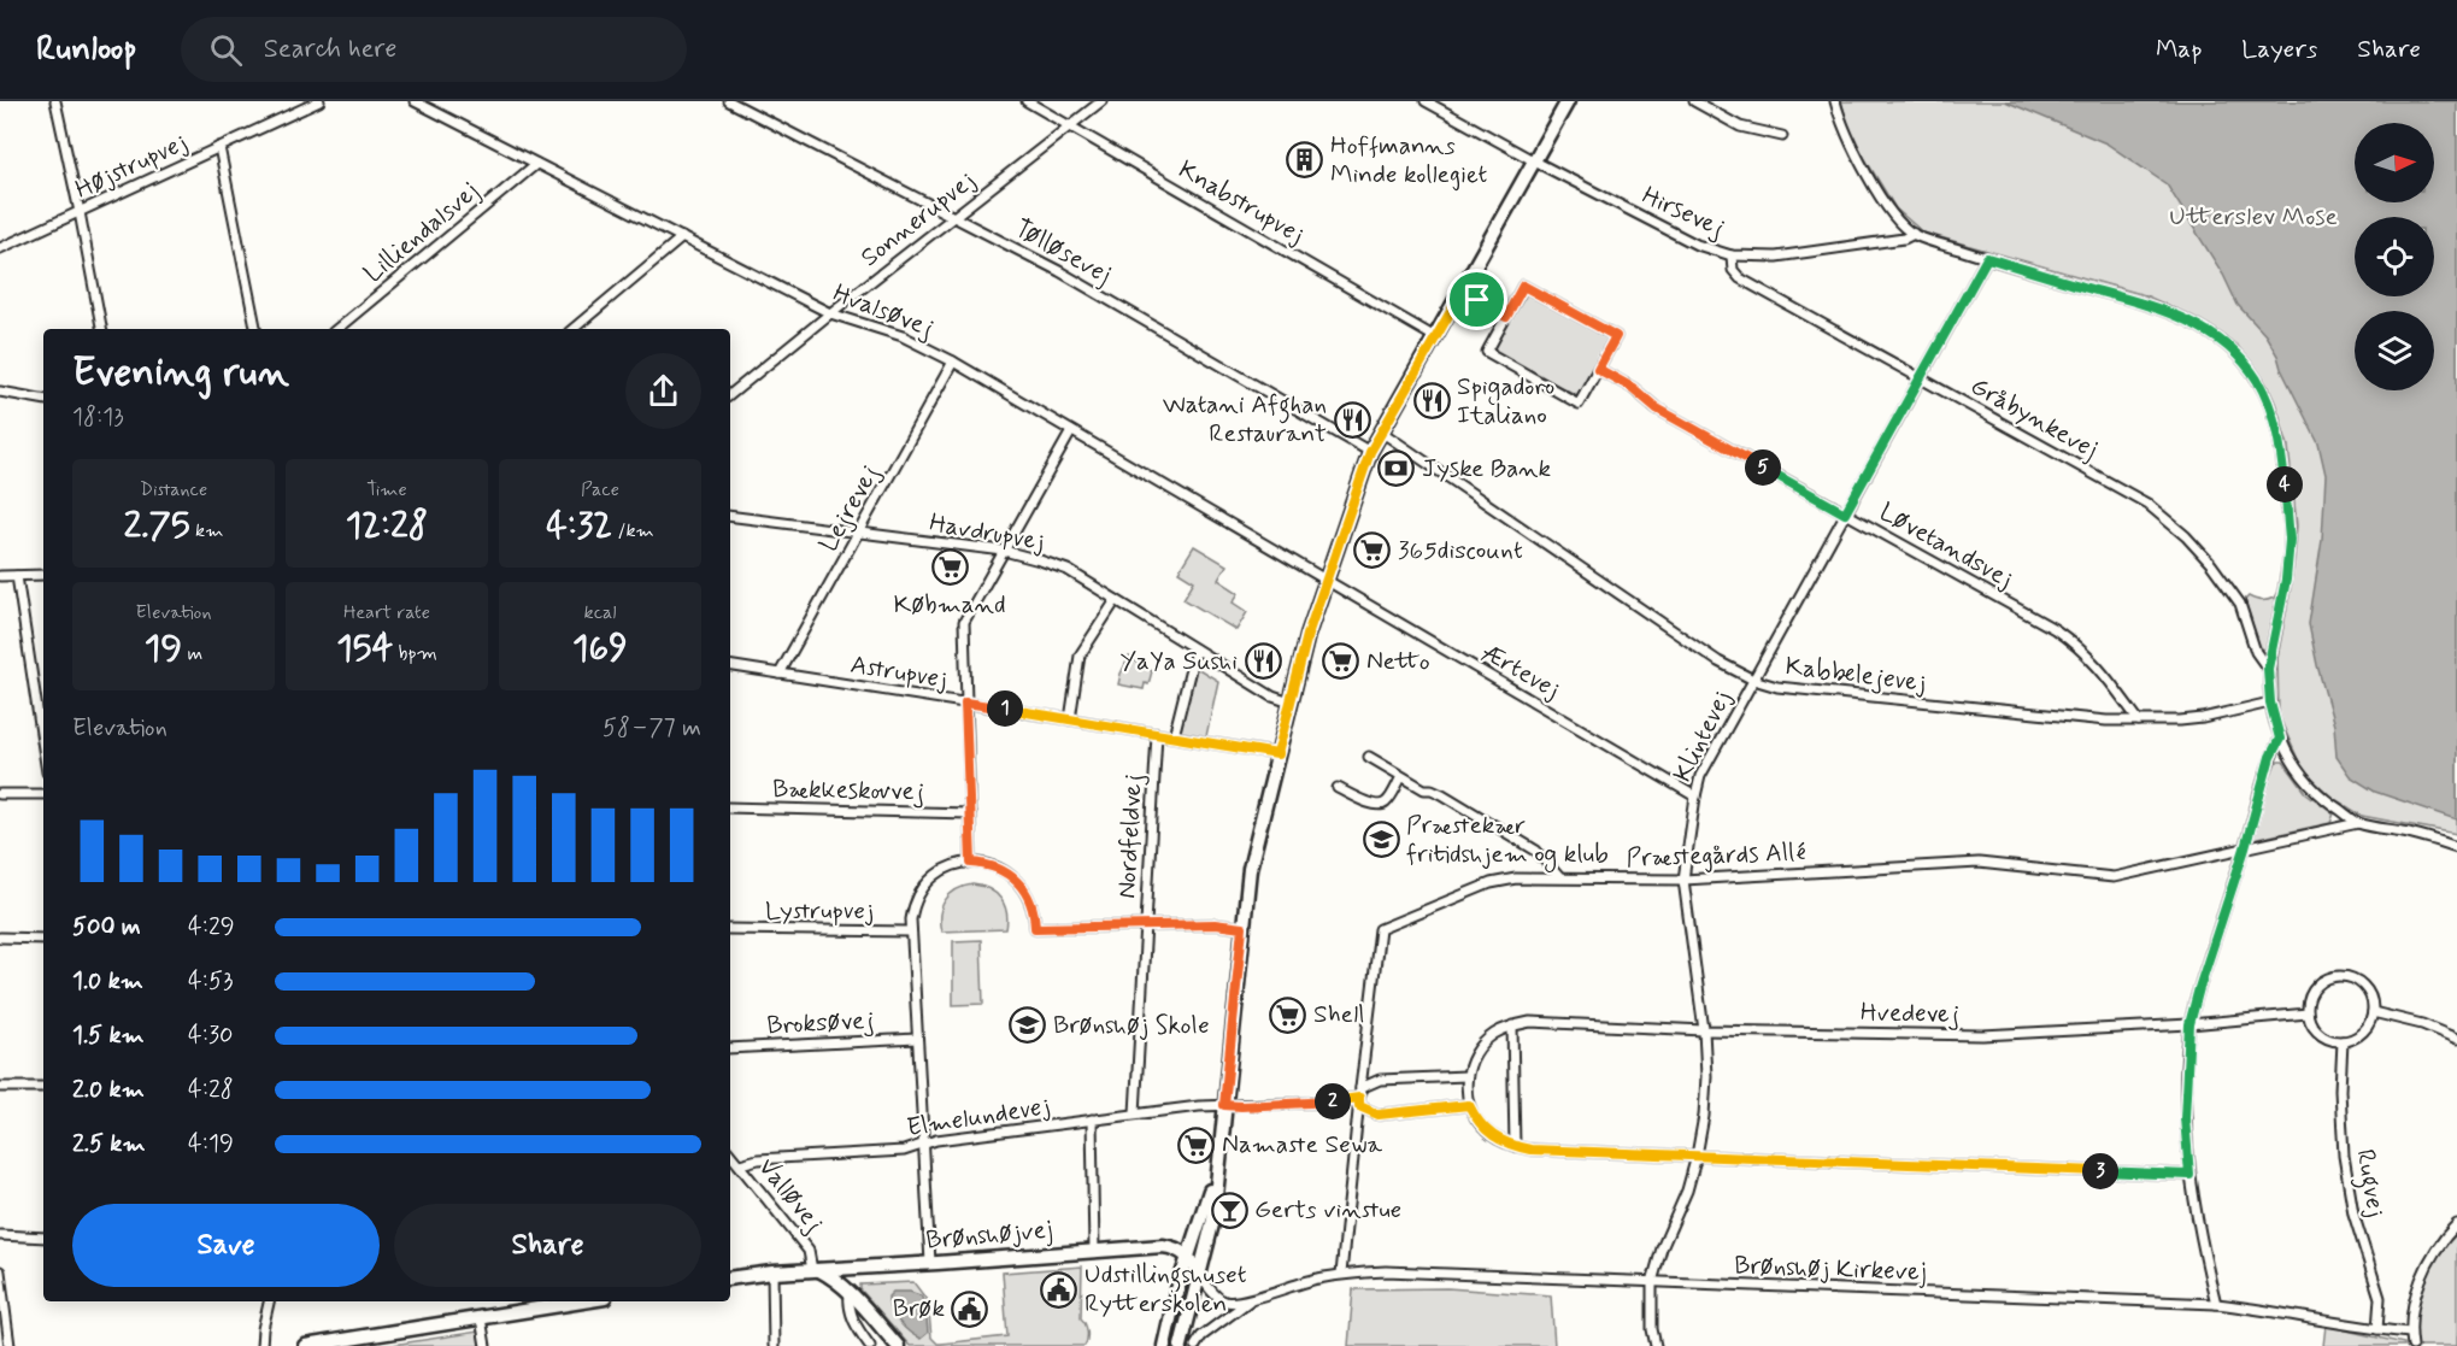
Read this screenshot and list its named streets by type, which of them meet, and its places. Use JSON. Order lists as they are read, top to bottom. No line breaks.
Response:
{"streets":{"main road":["Brønshøjvej"],"street":["Højstrupvej","Knabstrupvej","Hirsevej","Sonnerupvej","Lilliendalsvej","Tølløsevej","Hvalsøvej","Gråbynkevej","Lejrevej","Havdrupvej","Løvetandsvej","Ærtevej","Astrupvej","Kabbelejevej","Klintevej","Bækkeskovvej","Nordfeldvej","Præstegårds Allé","Lystrupvej","Hvedevej","Broksøvej","Elmelundevej","Rugvej","Valløvej","Brønshøj Kirkevej"]},"crossings":[["Knabstrupvej","Sonnerupvej"],["Hirsevej","Gråbynkevej"],["Sonnerupvej","Tølløsevej"],["Sonnerupvej","Hvalsøvej"],["Lilliendalsvej","Hvalsøvej"],["Hvalsøvej","Lejrevej"],["Hvalsøvej","Ærtevej"],["Gråbynkevej","Klintevej"],["Lejrevej","Havdrupvej"],["Lejrevej","Astrupvej"],["Løvetandsvej","Kabbelejevej"],["Løvetandsvej","Klintevej"],["Ærtevej","Klintevej"],["Astrupvej","Nordfeldvej"],["Kabbelejevej","Klintevej"],["Klintevej","Præstegårds Allé"],["Klintevej","Hvedevej"],["Klintevej","Brønshøj Kirkevej"],["Nordfeldvej","Elmelundevej"],["Præstegårds Allé","Elmelundevej"],["Præstegårds Allé","Brønshøj Kirkevej"],["Hvedevej","Rugvej"],["Elmelundevej","Valløvej"],["Rugvej","Brønshøj Kirkevej"],["Valløvej","Brønshøjvej"]],"parks":["Utterslev Mose"],"places":{"building":["Hoffmanns Minde kollegiet"],"restaurant":["Spigadoro Italiano","Watani Afghan Restaurant","YaYa Sushi"],"bank":["Jyske Bank"],"supermarket":["365discount","Købmand","Netto","Shell","Namaste Sewa"],"school or university":["Præstekær fritidshjem og klub","Brønshøj Skole"],"bar":["Gerts vinstue"],"public building":["Udstillingshuset Rytterskolen","Brøk"]},"north":"right","page":{"header":"Runloop","search":"Search here","nav":["Map","Layers","Share"],"heading":["Evening run","18:13"],"pins":["5","4","1","2","3"],"stats":[["Distance","2.75 km"],["Time","12:28"],["Pace","4:32 /km"],["Elevation","19 m"],["Heart rate","154 bpm"],["kcal","169"]],"chart":["Elevation","58–77 m"],"list":[{"name":"500 m","note":"4:29"},{"name":"1.0 km","note":"4:53"},{"name":"1.5 km","note":"4:30"},{"name":"2.0 km","note":"4:28"},{"name":"2.5 km","note":"4:19"}],"buttons":["Save","Share"]}}
